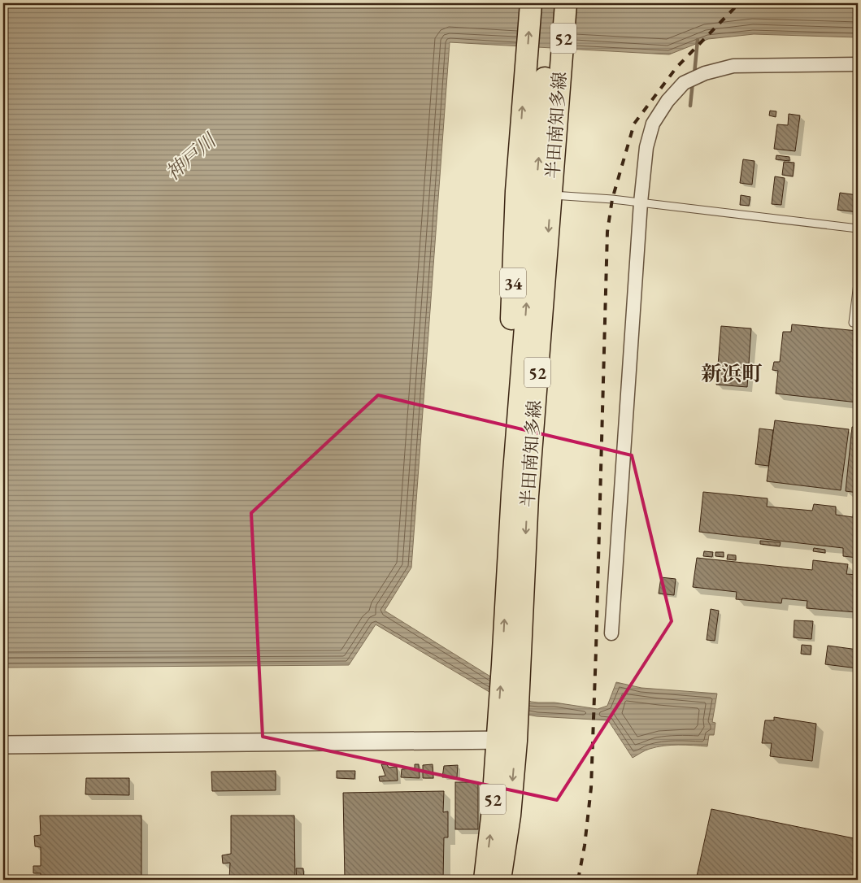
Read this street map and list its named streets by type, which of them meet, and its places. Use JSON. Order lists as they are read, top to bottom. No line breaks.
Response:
{"streets":{"main road":["52","半田南知多線","34"]},"crossings":[["半田南知多線","34"]],"districts":["新浜町"],"water":["神戸川"]}
